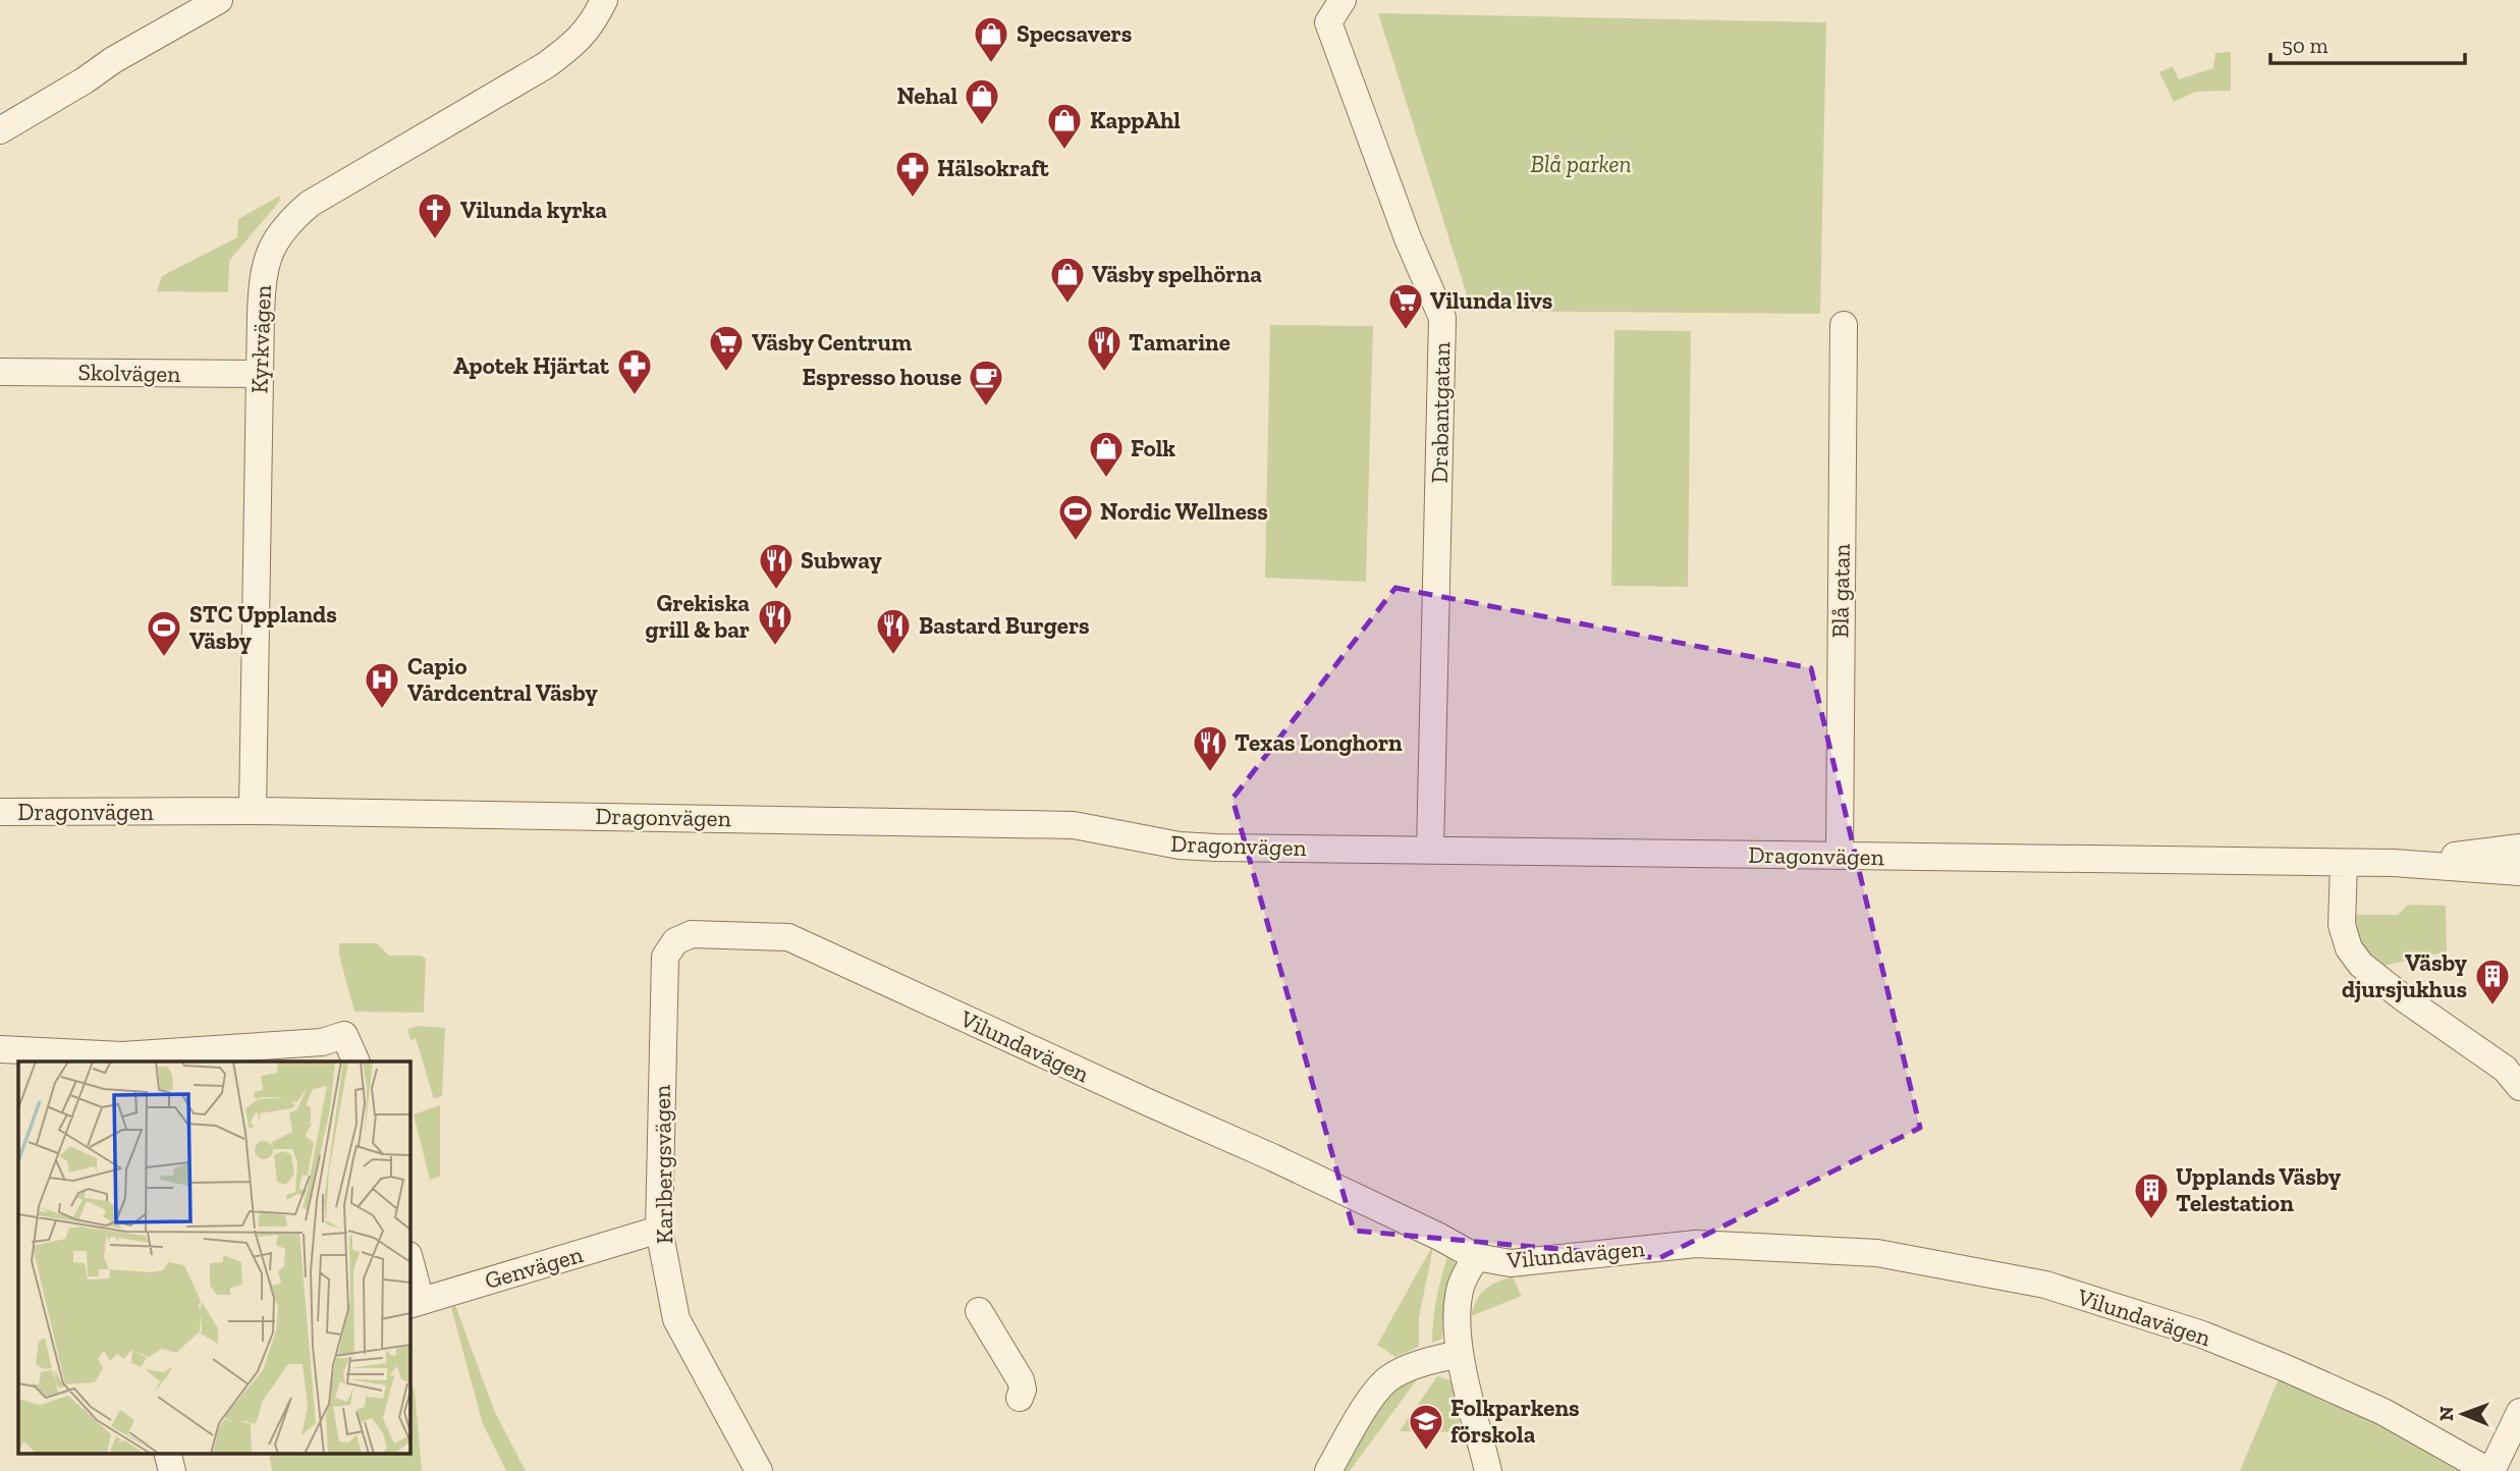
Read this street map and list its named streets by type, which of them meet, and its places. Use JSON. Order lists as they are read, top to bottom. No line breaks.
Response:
{"streets":{"street":["Kyrkvägen","Skolvägen","Drabantgatan","Blå gatan","Dragonvägen","Vilundavägen","Karlbergsvägen","Genvägen"]},"crossings":[["Kyrkvägen","Skolvägen"],["Kyrkvägen","Dragonvägen"],["Drabantgatan","Dragonvägen"],["Blå gatan","Dragonvägen"],["Vilundavägen","Karlbergsvägen"],["Karlbergsvägen","Genvägen"]],"parks":["Blå parken"],"places":{"shop":["Specsavers","Nehal","KappAhl","Väsby spelhörna","Folk"],"pharmacy":["Hälsokraft","Apotek Hjärtat"],"church":["Vilunda kyrka"],"supermarket":["Vilunda livs","Väsby Centrum"],"restaurant":["Tamarine","Subway","Grekiska grill & bar","Bastard Burgers","Texas Longhorn"],"cafe":["Espresso house"],"sports":["Nordic Wellness","STC Upplands Väsby"],"hospital":["Capio Vårdcentral Väsby"],"building":["Väsby djursjukhus","Upplands Väsby Telestation"],"school or university":["Folkparkens förskola"]},"scale_bar":"50 m","north":"left"}
